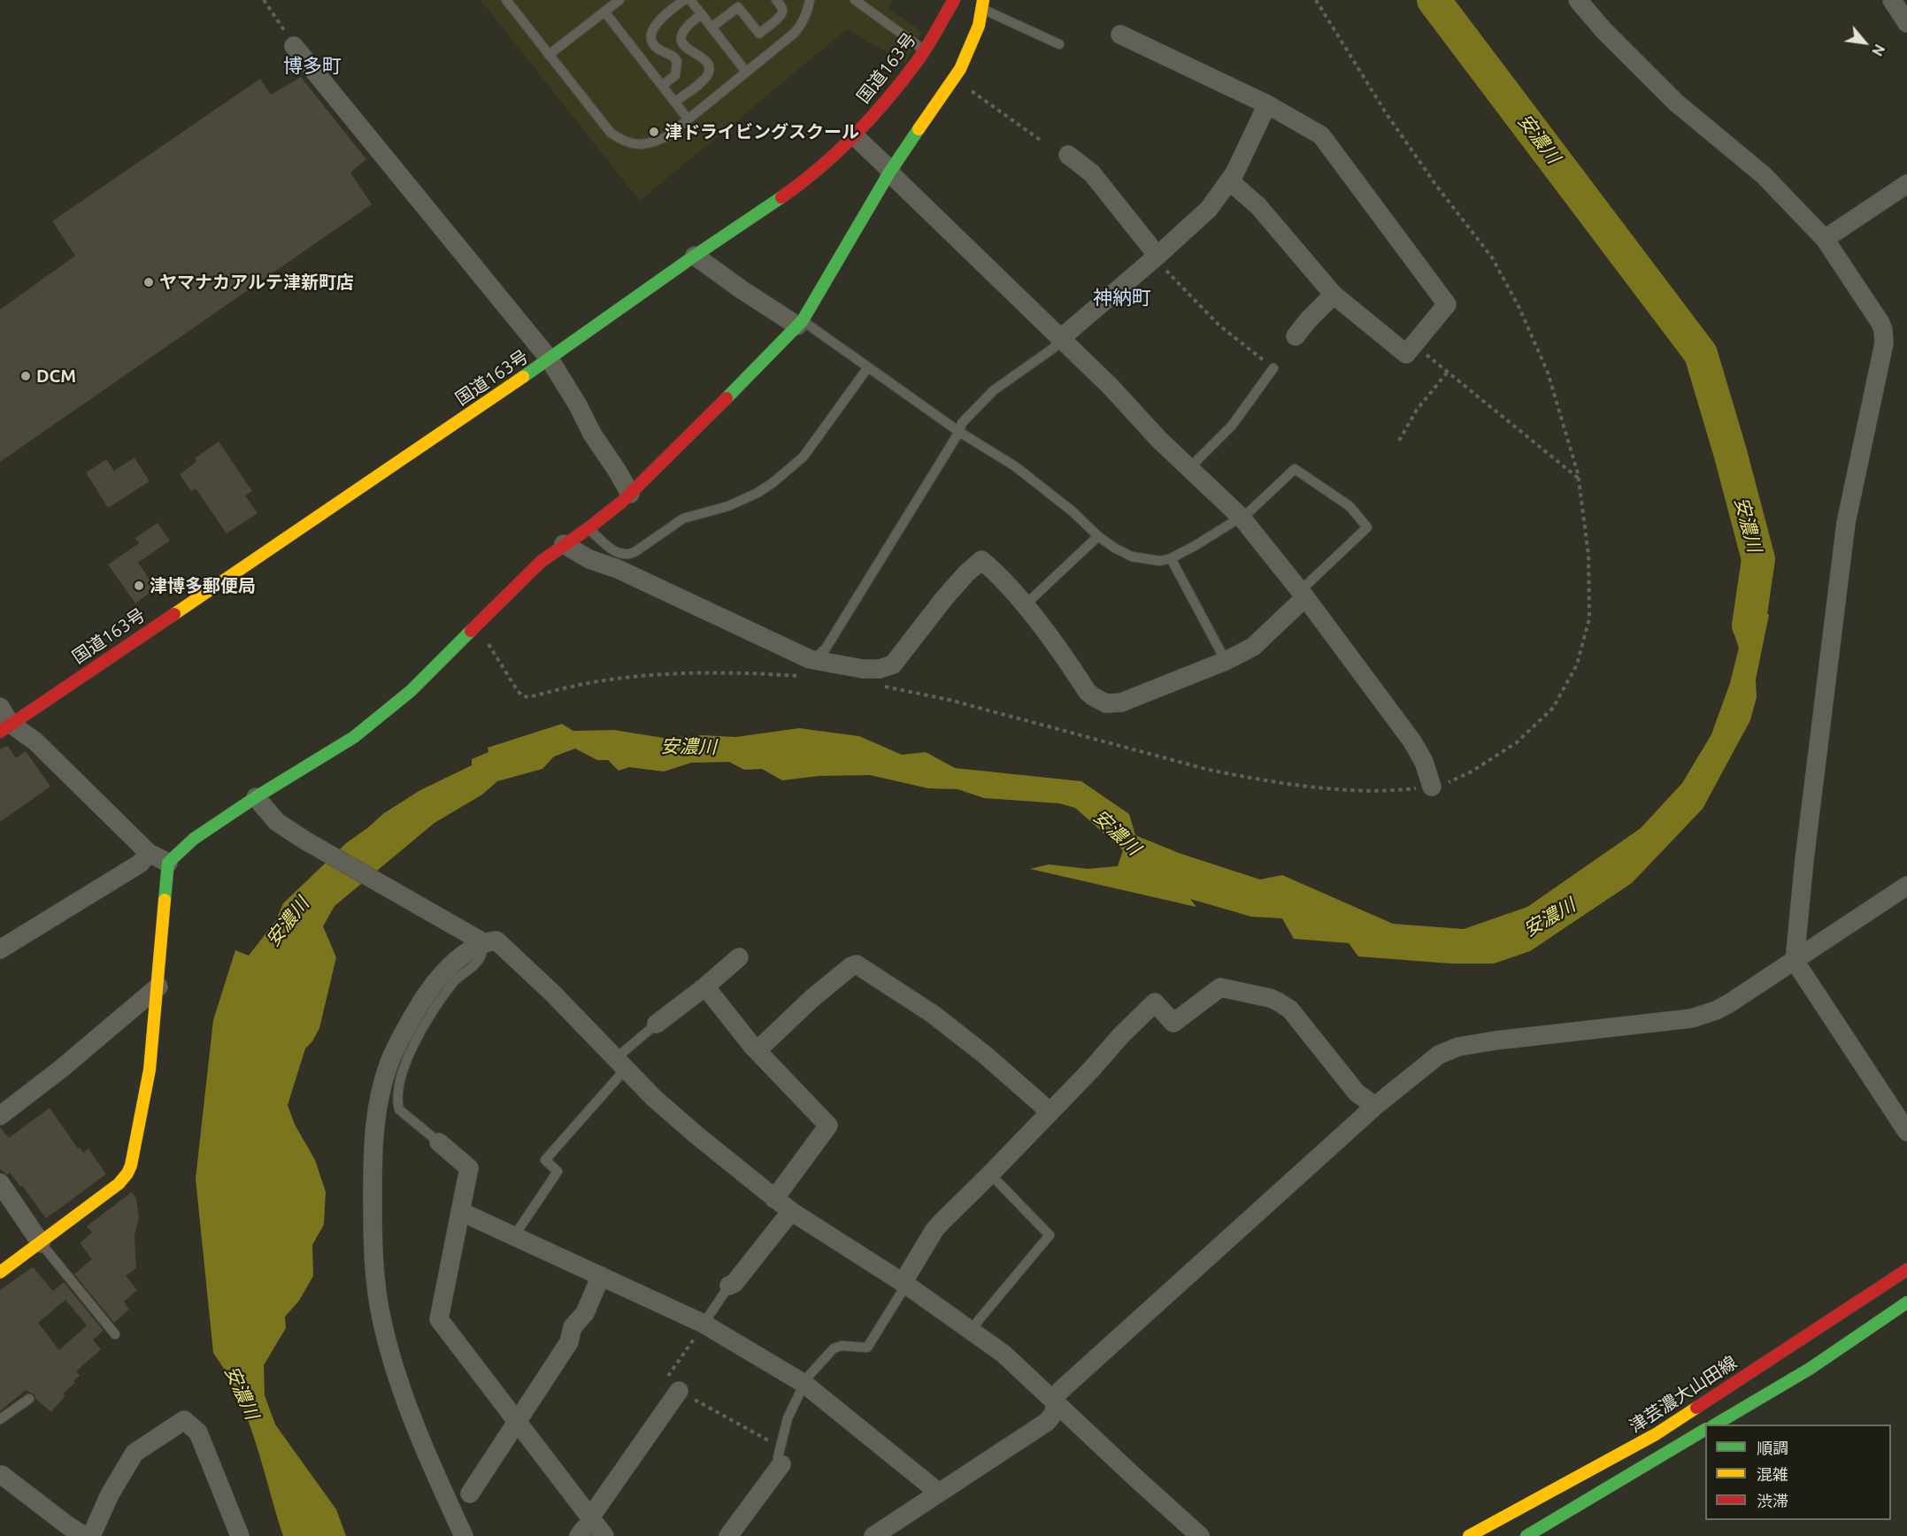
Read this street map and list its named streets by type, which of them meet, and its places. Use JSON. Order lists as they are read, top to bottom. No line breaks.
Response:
{"streets":{"main road":["国道163号","津芸濃大山田線"]},"districts":["博多町","神納町"],"water":["安濃川"],"places":["津ドライビングスクール","ヤマナカアルテ津新町店","DCM","津博多郵便局"],"legend":["順調","混雑","渋滞"],"north":"bottom right"}
